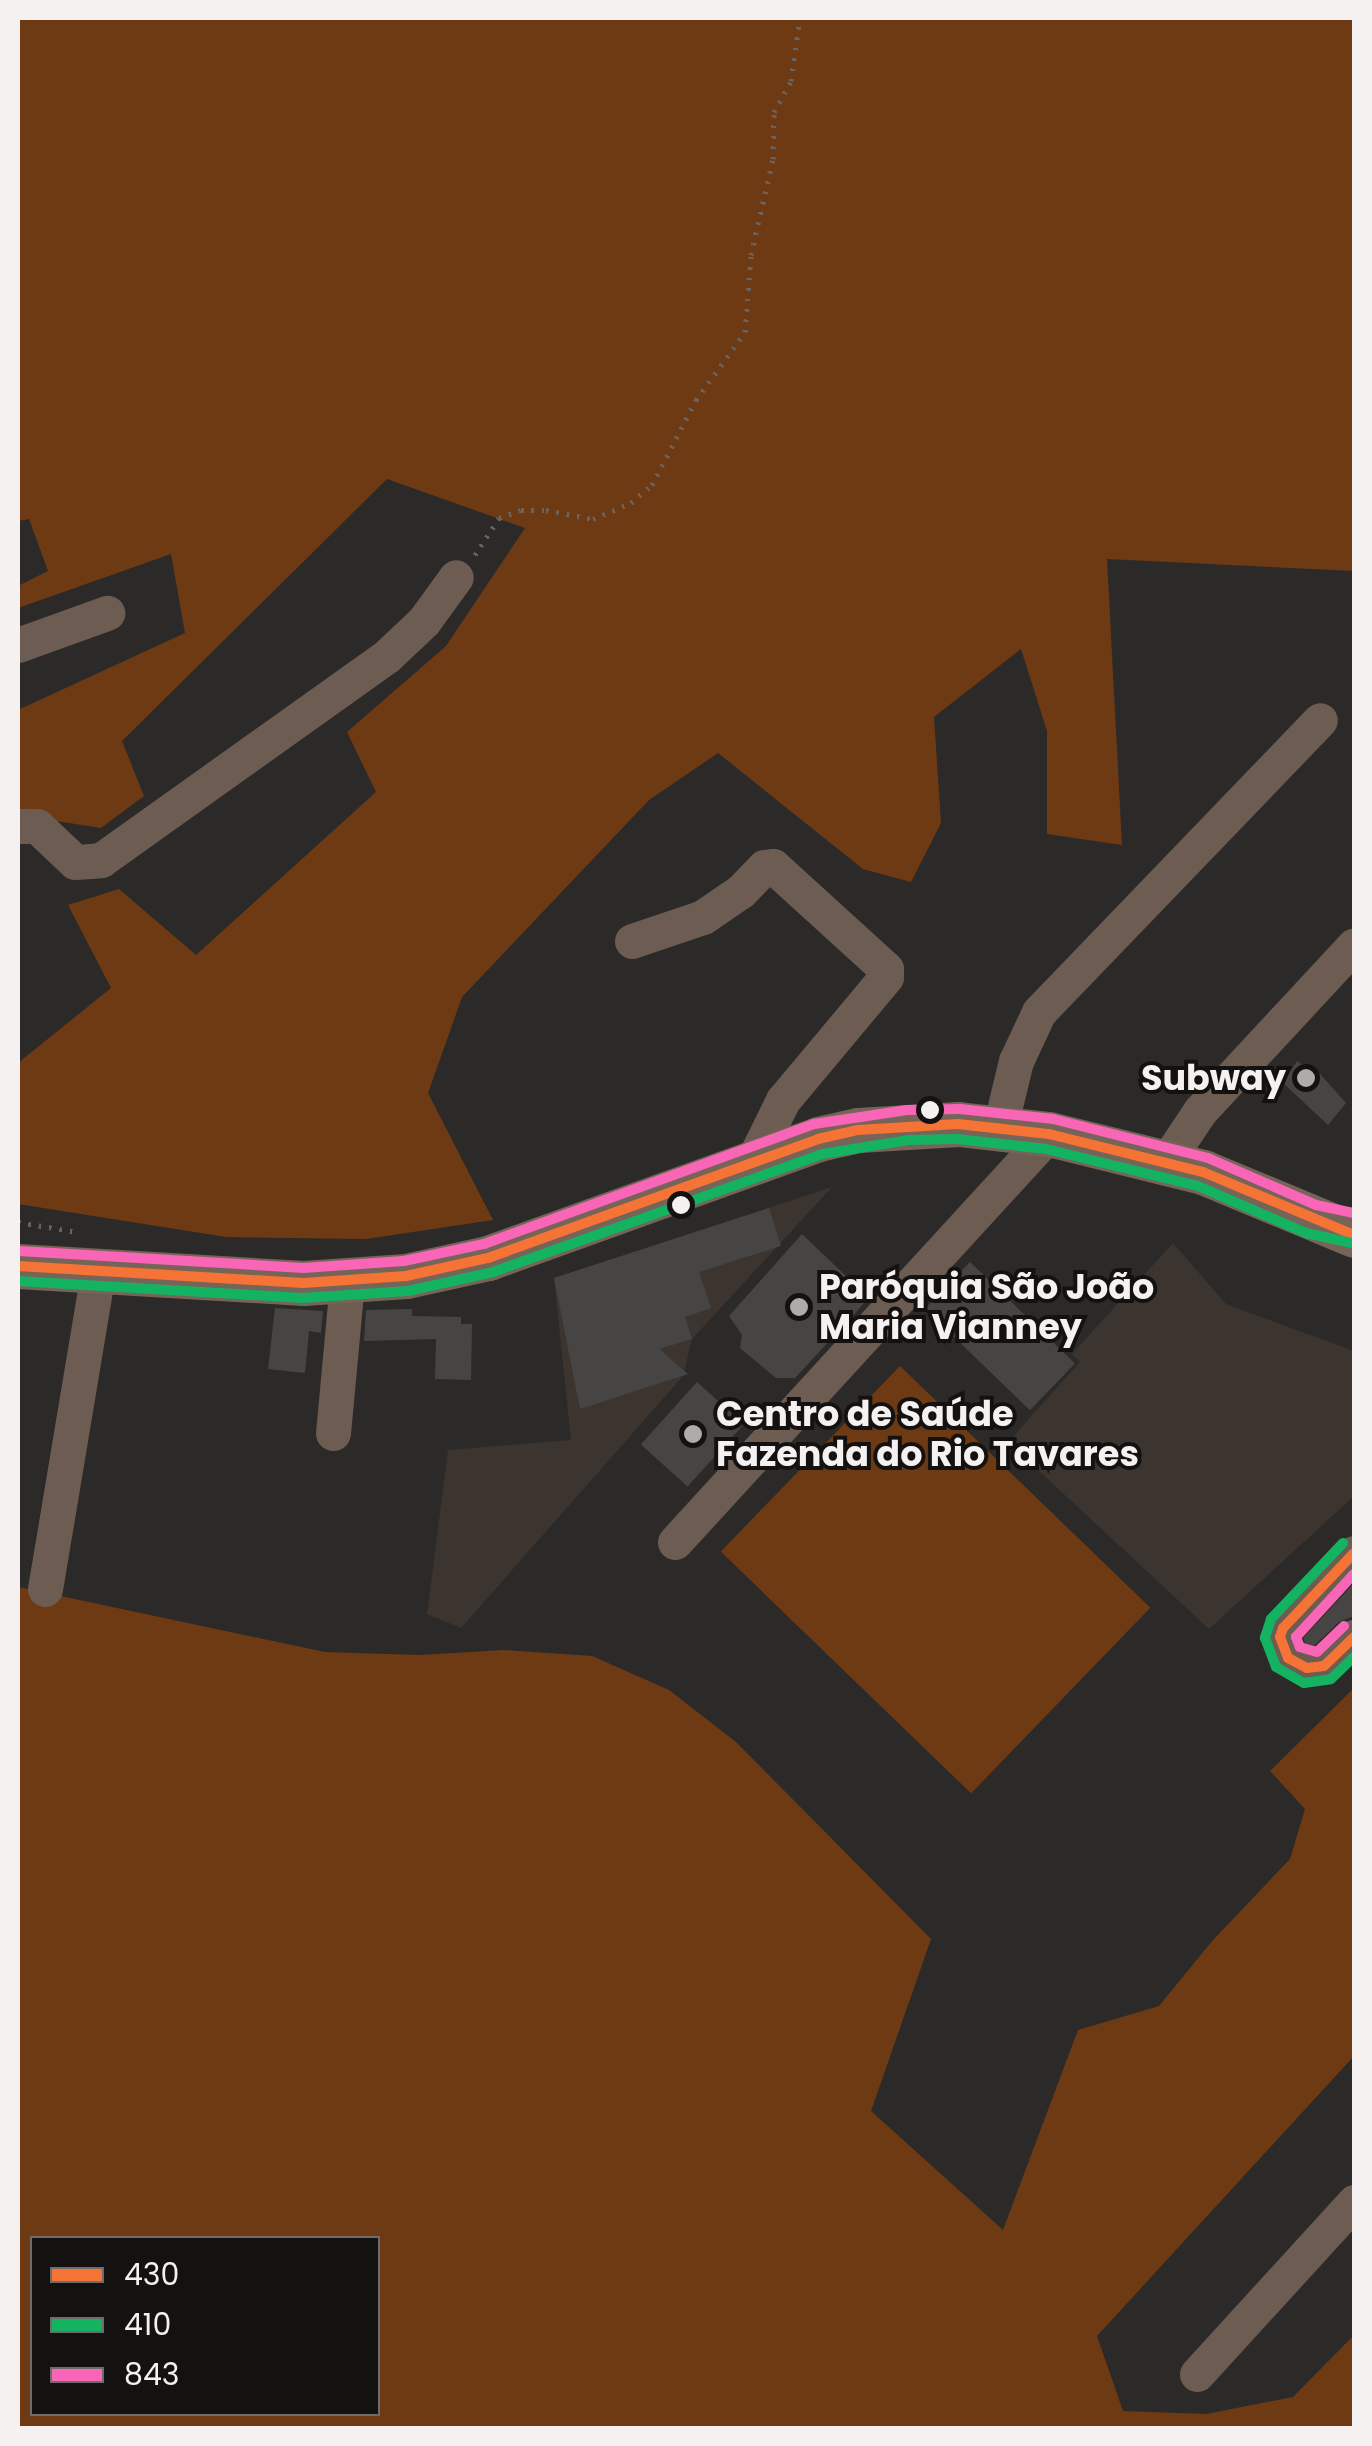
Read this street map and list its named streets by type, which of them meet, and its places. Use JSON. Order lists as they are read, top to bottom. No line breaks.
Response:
{"places":["Subway","Paróquia São João Maria Vianney","Centro de Saúde Fazenda do Rio Tavares"],"lines":["transit line 843","transit line 430","transit line 410"],"legend":["430","410","843"]}
